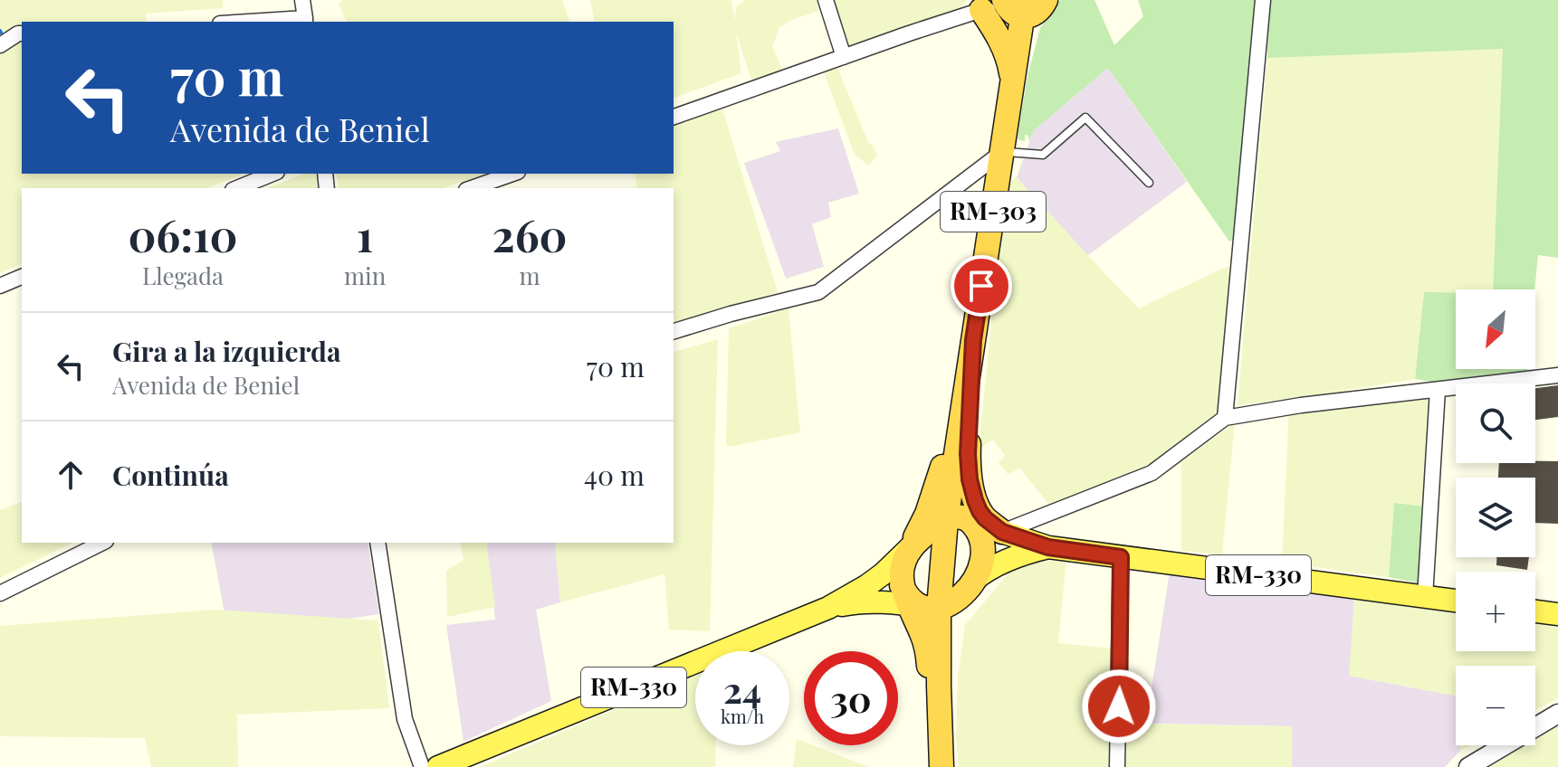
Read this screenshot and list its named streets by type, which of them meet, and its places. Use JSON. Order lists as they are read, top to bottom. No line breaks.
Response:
{"streets":{"highway":["RM-303"],"main road":["RM-330"]},"north":"bottom left","page":{"turn":["70 m","Avenida de Beniel"],"eta":["06:10","Llegada","1","min","260","m"],"map_buttons":["+","−"],"list":[{"name":"Gira a la izquierda","note":"Avenida de Beniel","value":"70 m"},{"name":"Continúa","value":"40 m"}],"speed":"24 km/h","limit":"30"}}
